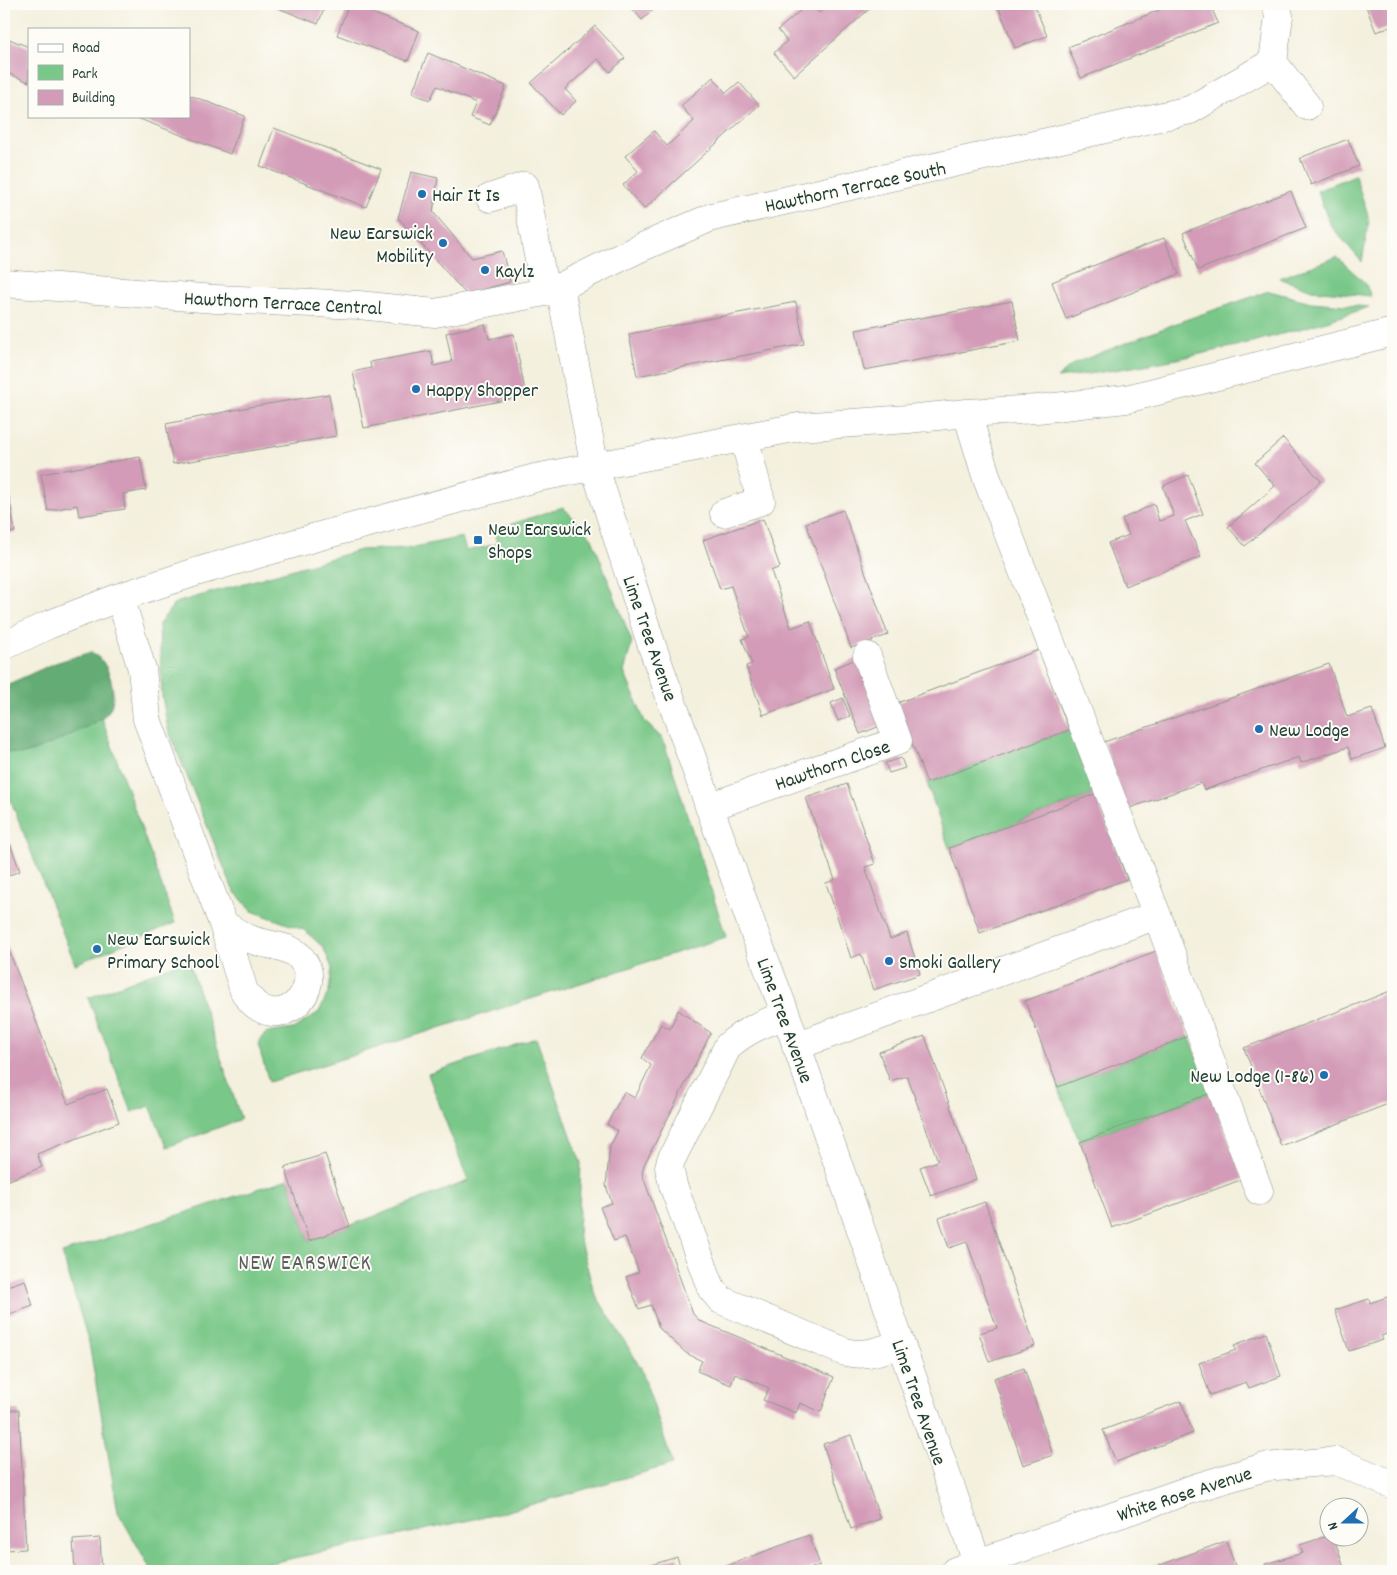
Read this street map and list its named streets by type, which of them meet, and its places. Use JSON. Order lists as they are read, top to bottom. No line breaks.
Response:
{"streets":{"street":["Hawthorn Terrace South","Hawthorn Terrace Central","Lime Tree Avenue","Hawthorn Close","White Rose Avenue"]},"crossings":[["Hawthorn Terrace South","Hawthorn Terrace Central"],["Lime Tree Avenue","Hawthorn Close"],["Lime Tree Avenue","White Rose Avenue"]],"districts":["NEW EARSWICK"],"places":{"other":["Hair It Is","New Earswick Mobility","Kaylz","Happy Shopper","New Lodge","New Earswick Primary School","Smoki Gallery","New Lodge (1-86)"],"transit":["New Earswick Shops"]},"legend":["Road","Park","Building"],"north":"left"}
